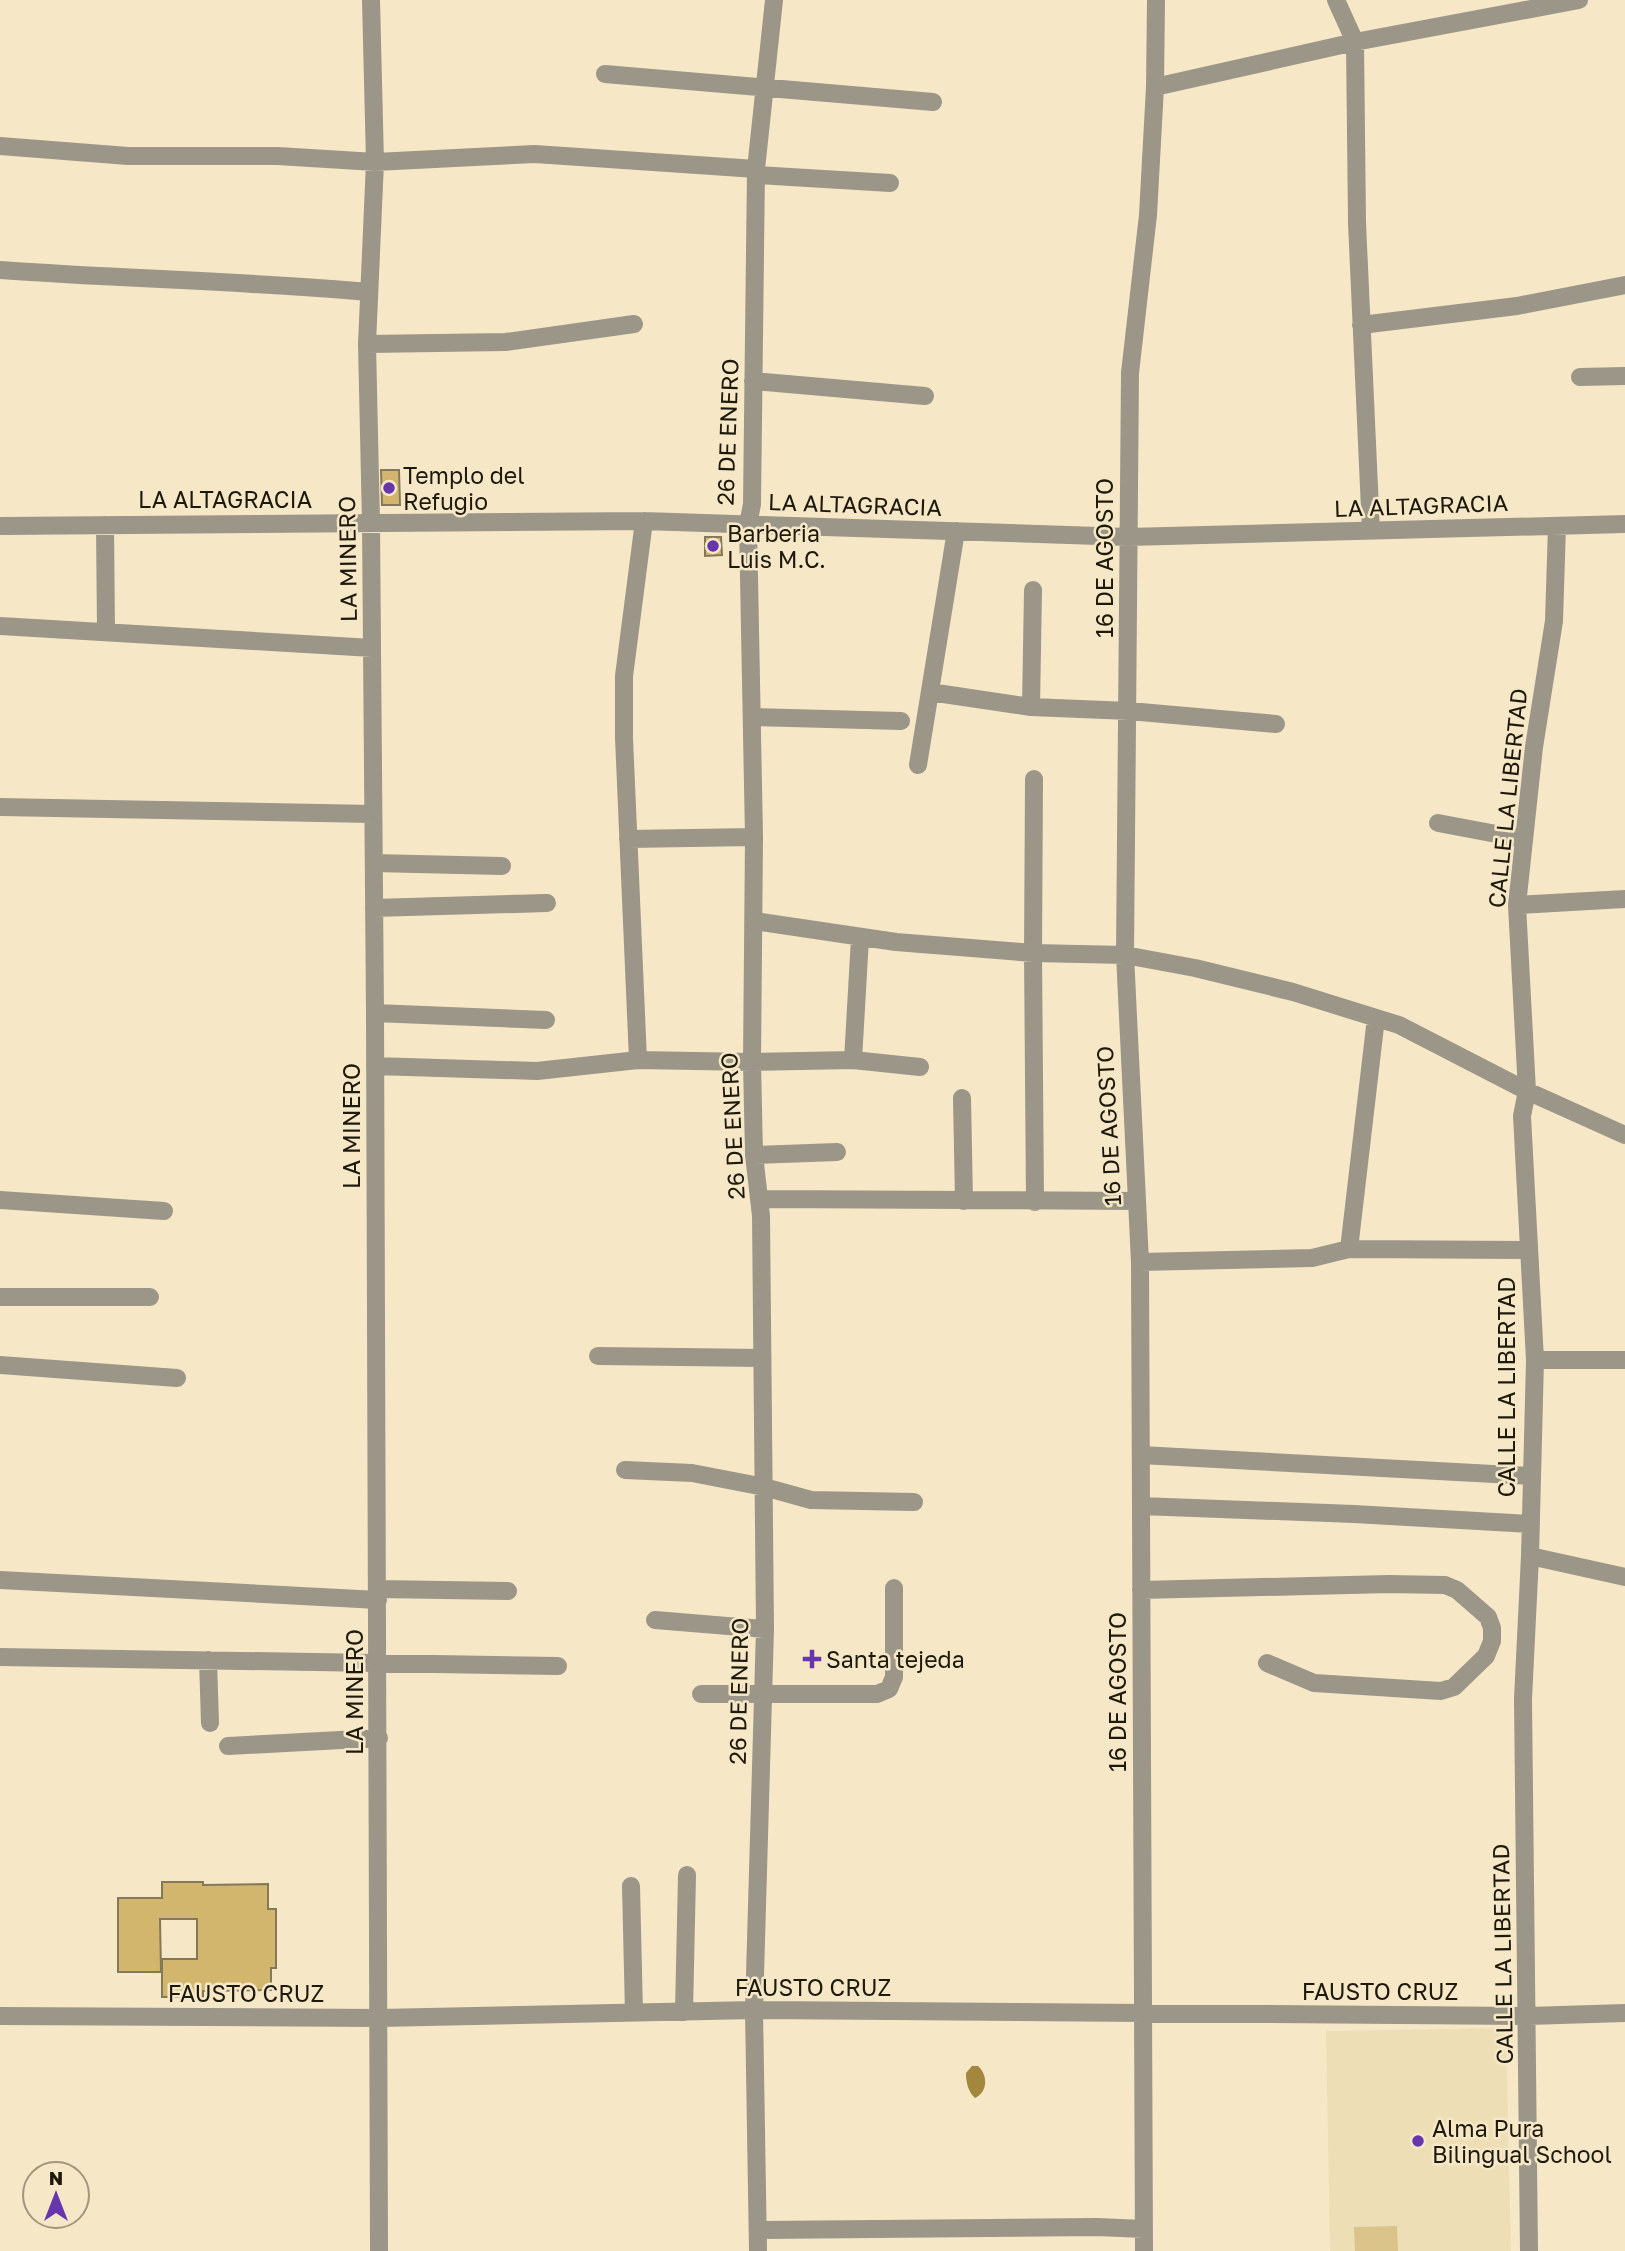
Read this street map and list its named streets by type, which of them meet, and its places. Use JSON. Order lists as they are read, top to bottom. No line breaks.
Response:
{"streets":{"street":["26 DE ENERO","LA ALTAGRACIA","16 DE AGOSTO","LA MINERO","CALLE LA LIBERTAD","FAUSTO CRUZ"]},"crossings":[["26 DE ENERO","LA ALTAGRACIA"],["26 DE ENERO","FAUSTO CRUZ"],["LA ALTAGRACIA","16 DE AGOSTO"],["LA ALTAGRACIA","LA MINERO"],["LA ALTAGRACIA","CALLE LA LIBERTAD"],["16 DE AGOSTO","FAUSTO CRUZ"],["LA MINERO","FAUSTO CRUZ"],["CALLE LA LIBERTAD","FAUSTO CRUZ"]],"places":{"other":["Templo del Refugio","Barberia Luis M.C.","Alma Pura Bilingual School"],"health":["Santa tejeda"]},"north":"top"}
